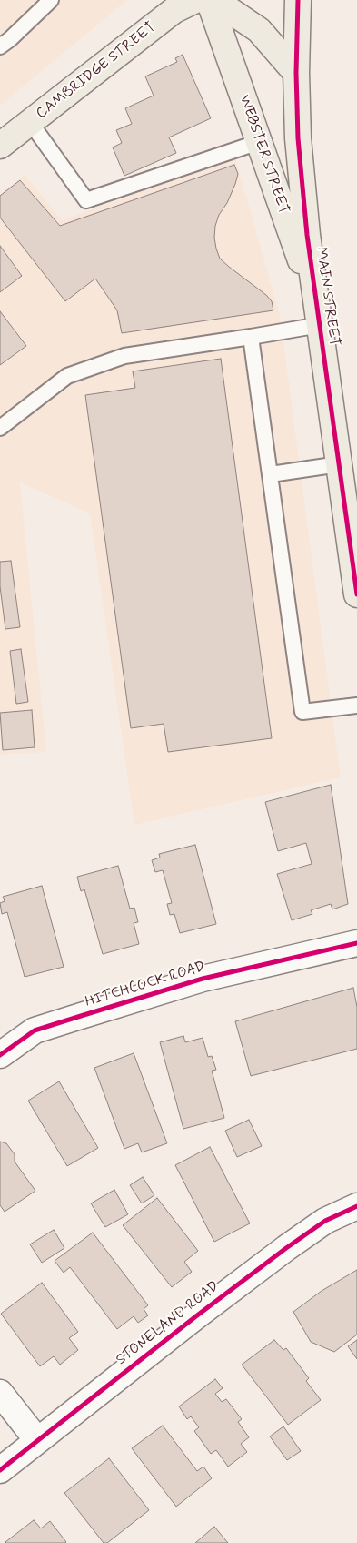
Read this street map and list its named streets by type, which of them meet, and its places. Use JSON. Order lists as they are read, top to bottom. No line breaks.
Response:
{"streets":{"main road":["CAMBRIDGE STREET","WEBSTER STREET","MAIN STREET"],"street":["HITCHCOCK ROAD","STONELAND ROAD"]},"crossings":[["WEBSTER STREET","MAIN STREET"]]}
